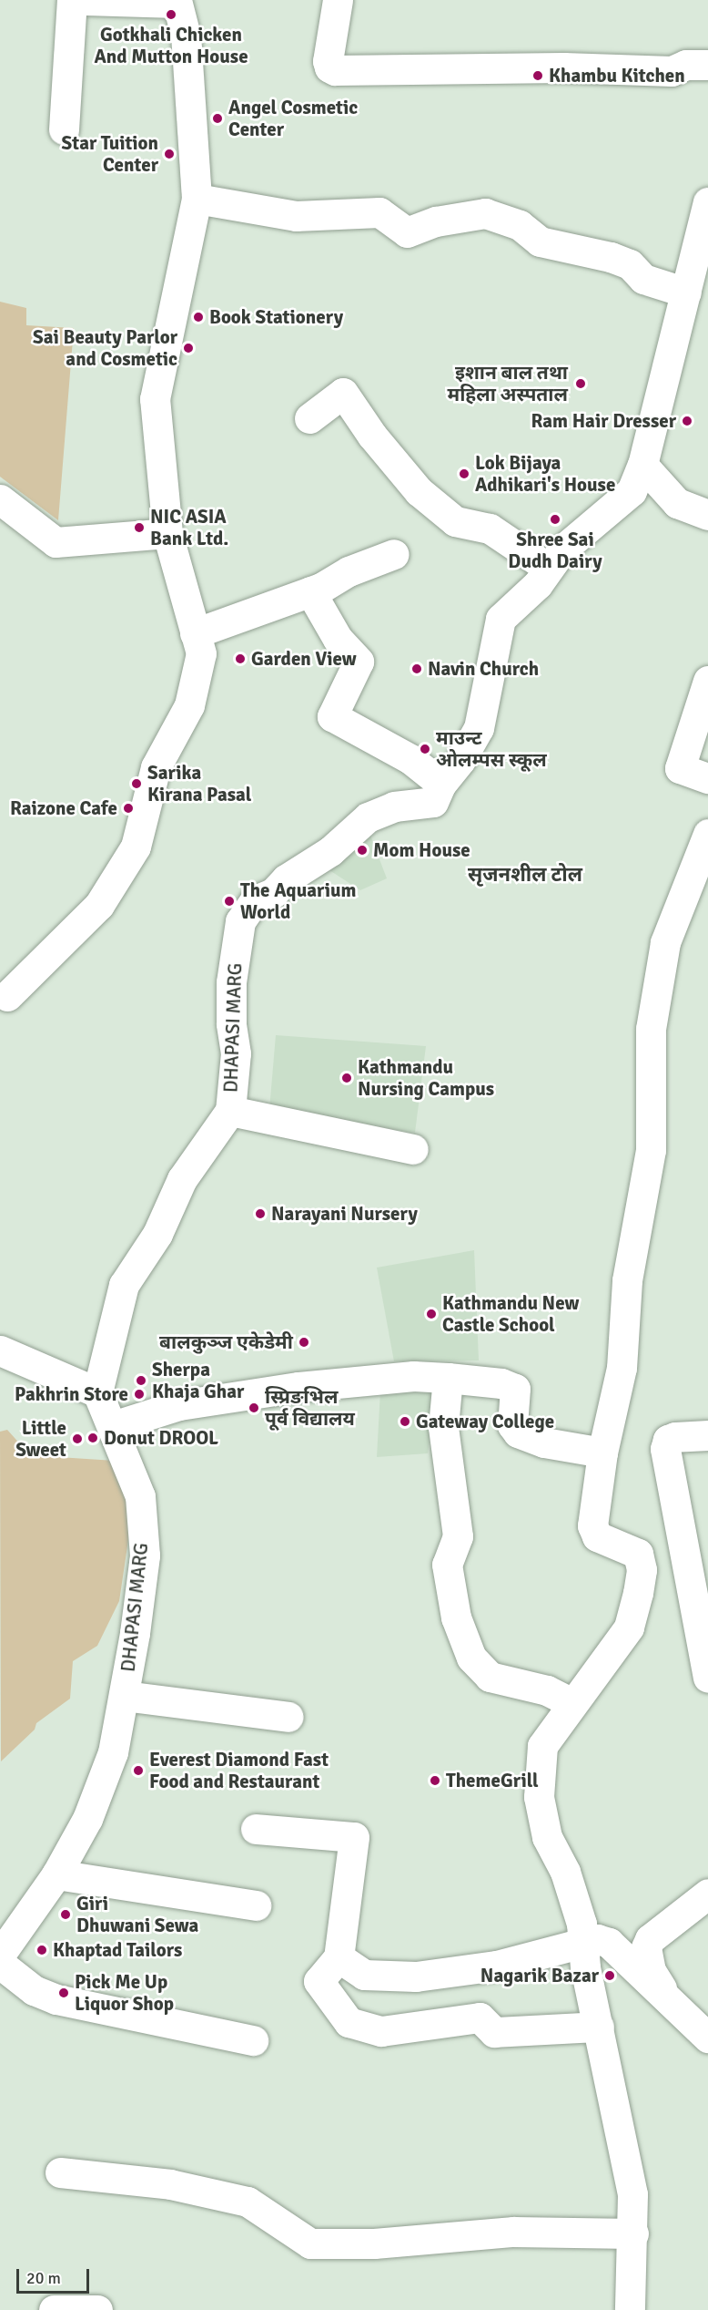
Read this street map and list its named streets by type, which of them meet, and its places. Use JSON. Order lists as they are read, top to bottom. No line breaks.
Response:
{"streets":{"street":["DHAPASI MARG"]},"districts":["सृजनशील टोल"],"places":["Gotkhali Chicken And Mutton House","Khambu Kitchen","Angel Cosmetic Center","Star Tuition Center","Book Stationery","Sai Beauty Parlor and Cosmetic","इशान बाल तथा महिला अस्पताल","Ram Hair Dresser","Lok Bijaya Adhikari's House","Shree Sai Dudh Dairy","NIC ASIA Bank Ltd.","Garden View","Navin Church","माउन्ट ओलम्पस स्कूल","Sarika Kirana Pasal","Raizone Cafe","Mom House","The Aquarium World","Kathmandu Nursing Campus","Narayani Nursery","Kathmandu New Castle School","बालकुञ्ज एकेडेमी","Sherpa Khaja Ghar","Pakhrin Store","स्प्रिङभिल पूर्व विद्यालय","Gateway College","Donut DROOL","Little Sweet","Everest Diamond Fast Food and Restaurant","ThemeGrill","Giri Dhuwani Sewa","Khaptad Tailors","Nagarik Bazar","Pick Me Up Liquor Shop"],"scale_bar":"20 m"}
